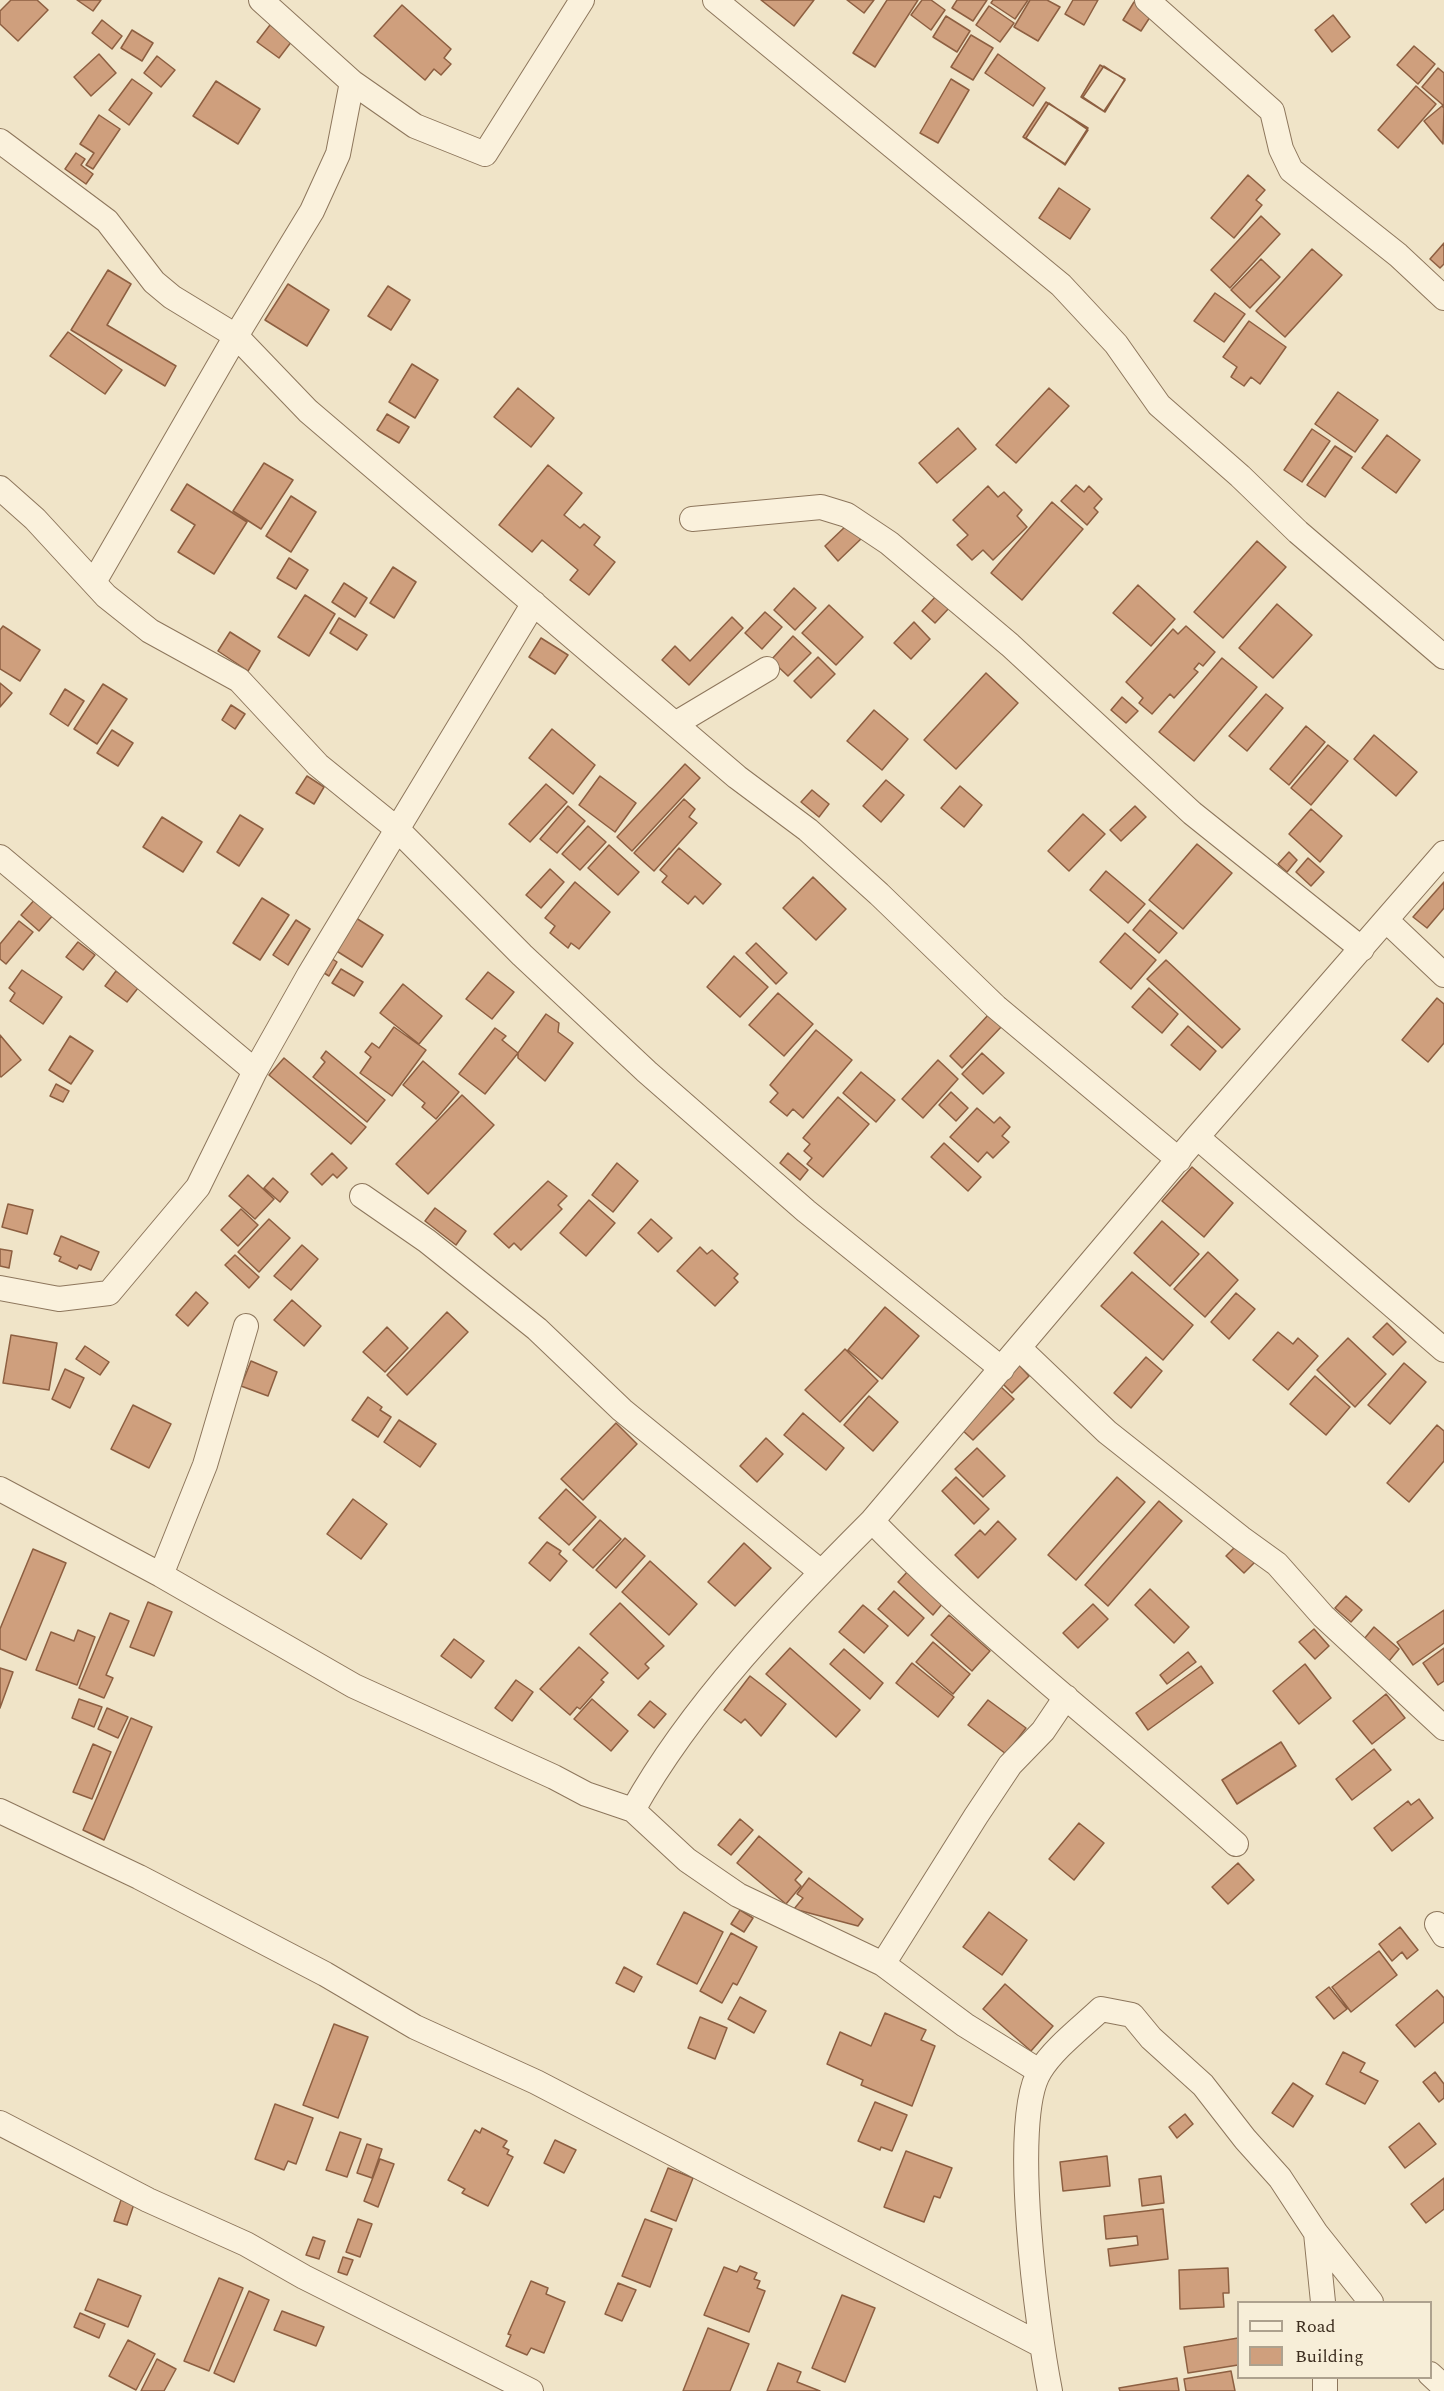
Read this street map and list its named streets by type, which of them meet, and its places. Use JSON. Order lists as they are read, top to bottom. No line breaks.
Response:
{"legend":["Road","Building"]}
